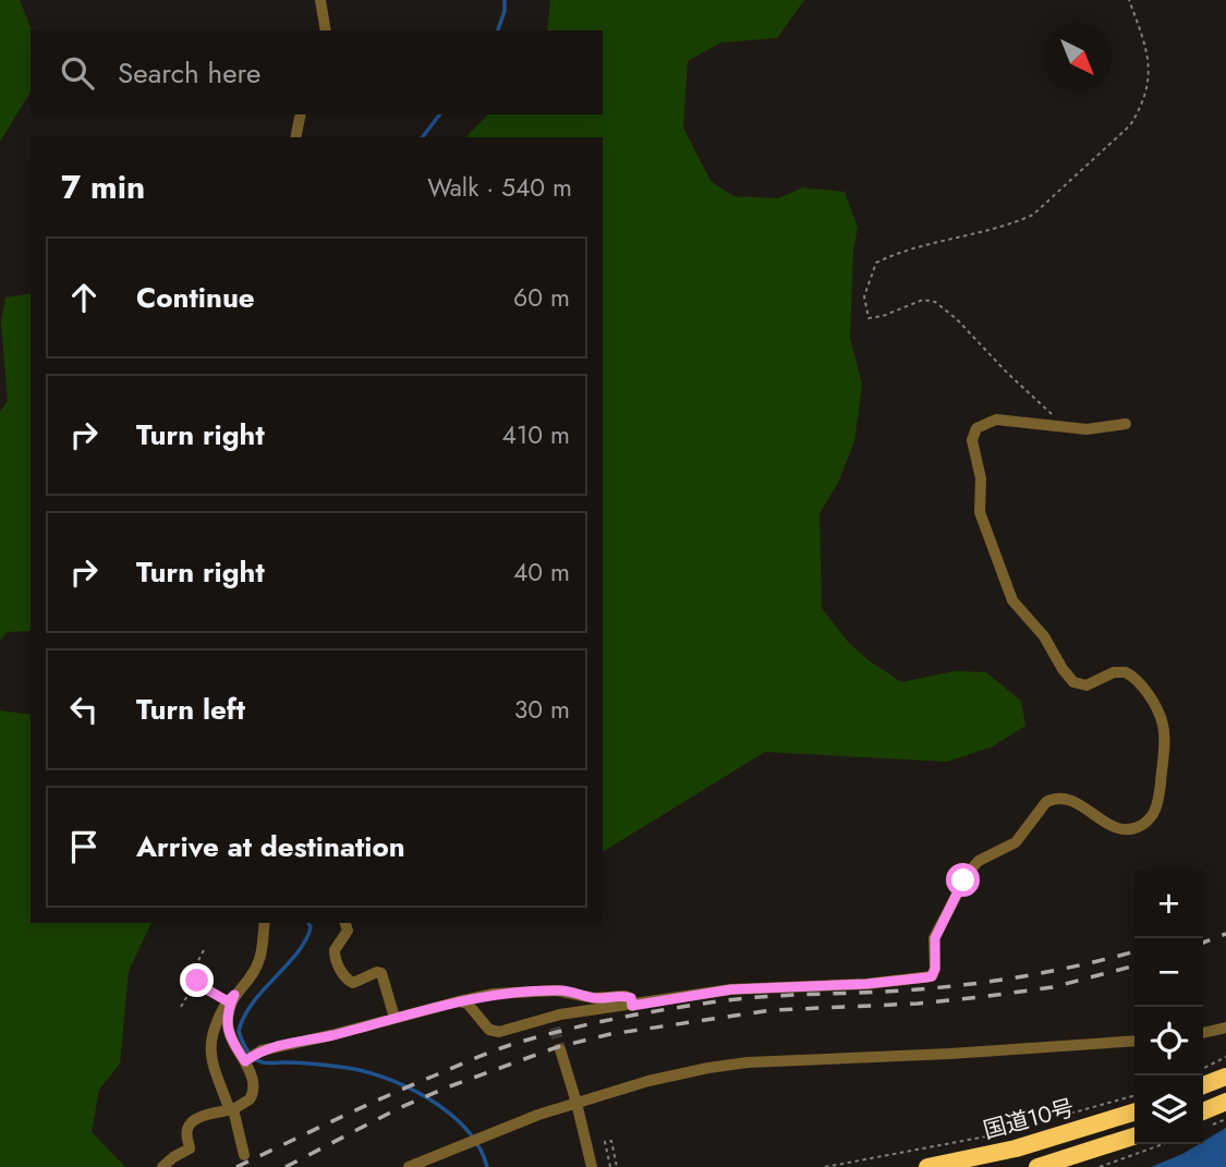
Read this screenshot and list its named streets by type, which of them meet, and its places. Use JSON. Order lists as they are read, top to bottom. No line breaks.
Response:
{"streets":{"highway":["国道10号"]},"north":"bottom right","page":{"search":"Search here","heading":["7 min","Walk · 540 m"],"list":[["Continue","60 m"],["Turn right","410 m"],["Turn right","40 m"],["Turn left","30 m"],"Arrive at destination"],"map_buttons":["+","−"]}}
